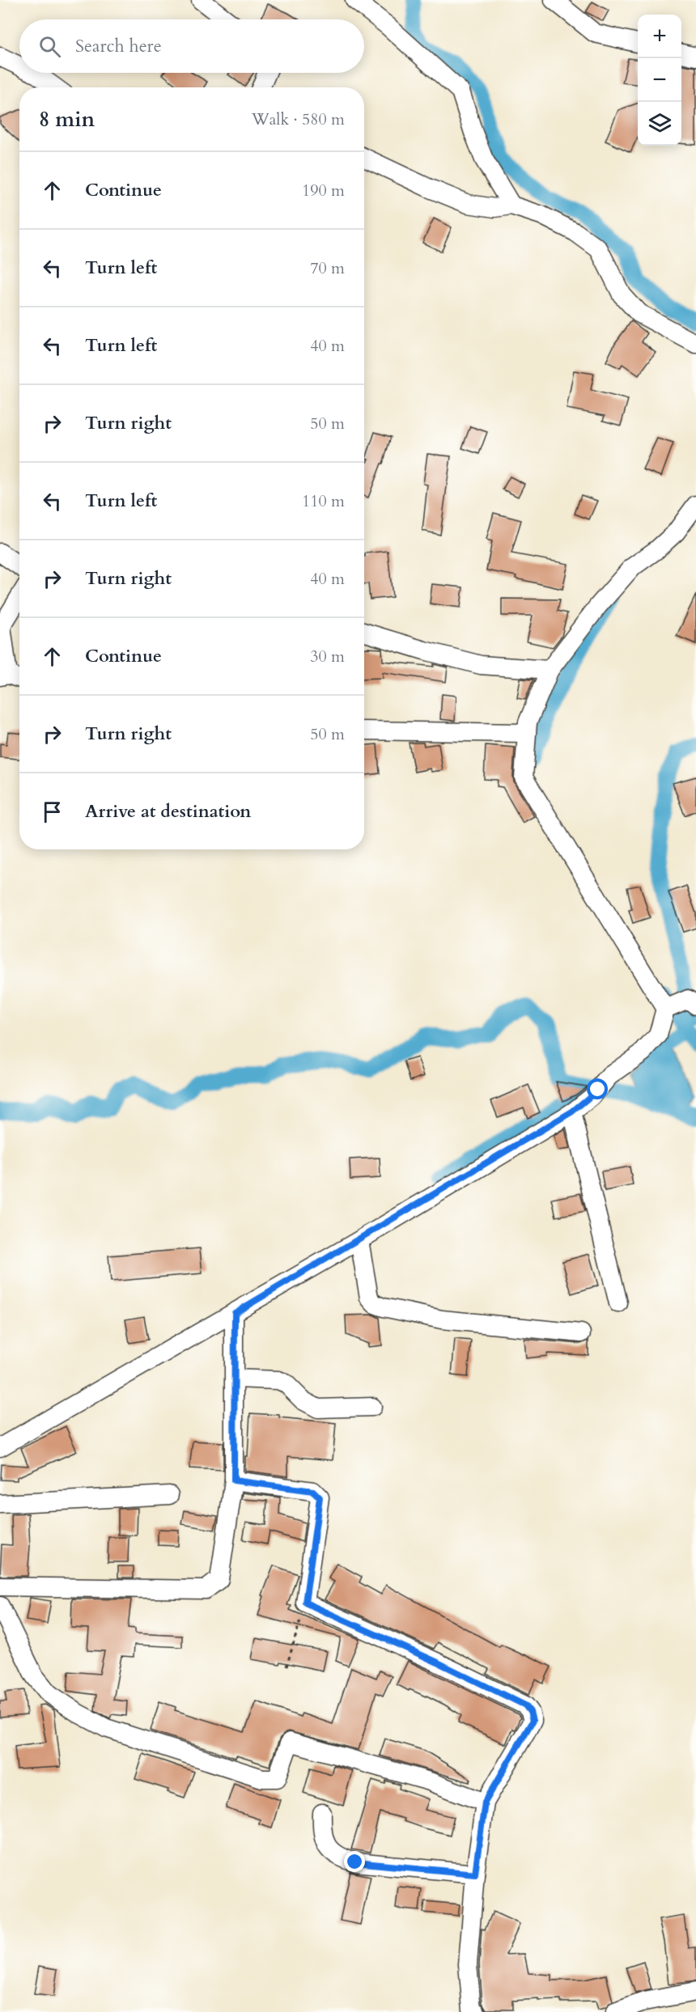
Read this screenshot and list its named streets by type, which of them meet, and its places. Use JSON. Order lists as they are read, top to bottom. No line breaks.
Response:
{"page":{"map_buttons":["+","−"],"search":"Search here","heading":["8 min","Walk · 580 m"],"list":[["Continue","190 m"],["Turn left","70 m"],["Turn left","40 m"],["Turn right","50 m"],["Turn left","110 m"],["Turn right","40 m"],["Continue","30 m"],["Turn right","50 m"],"Arrive at destination"]}}
